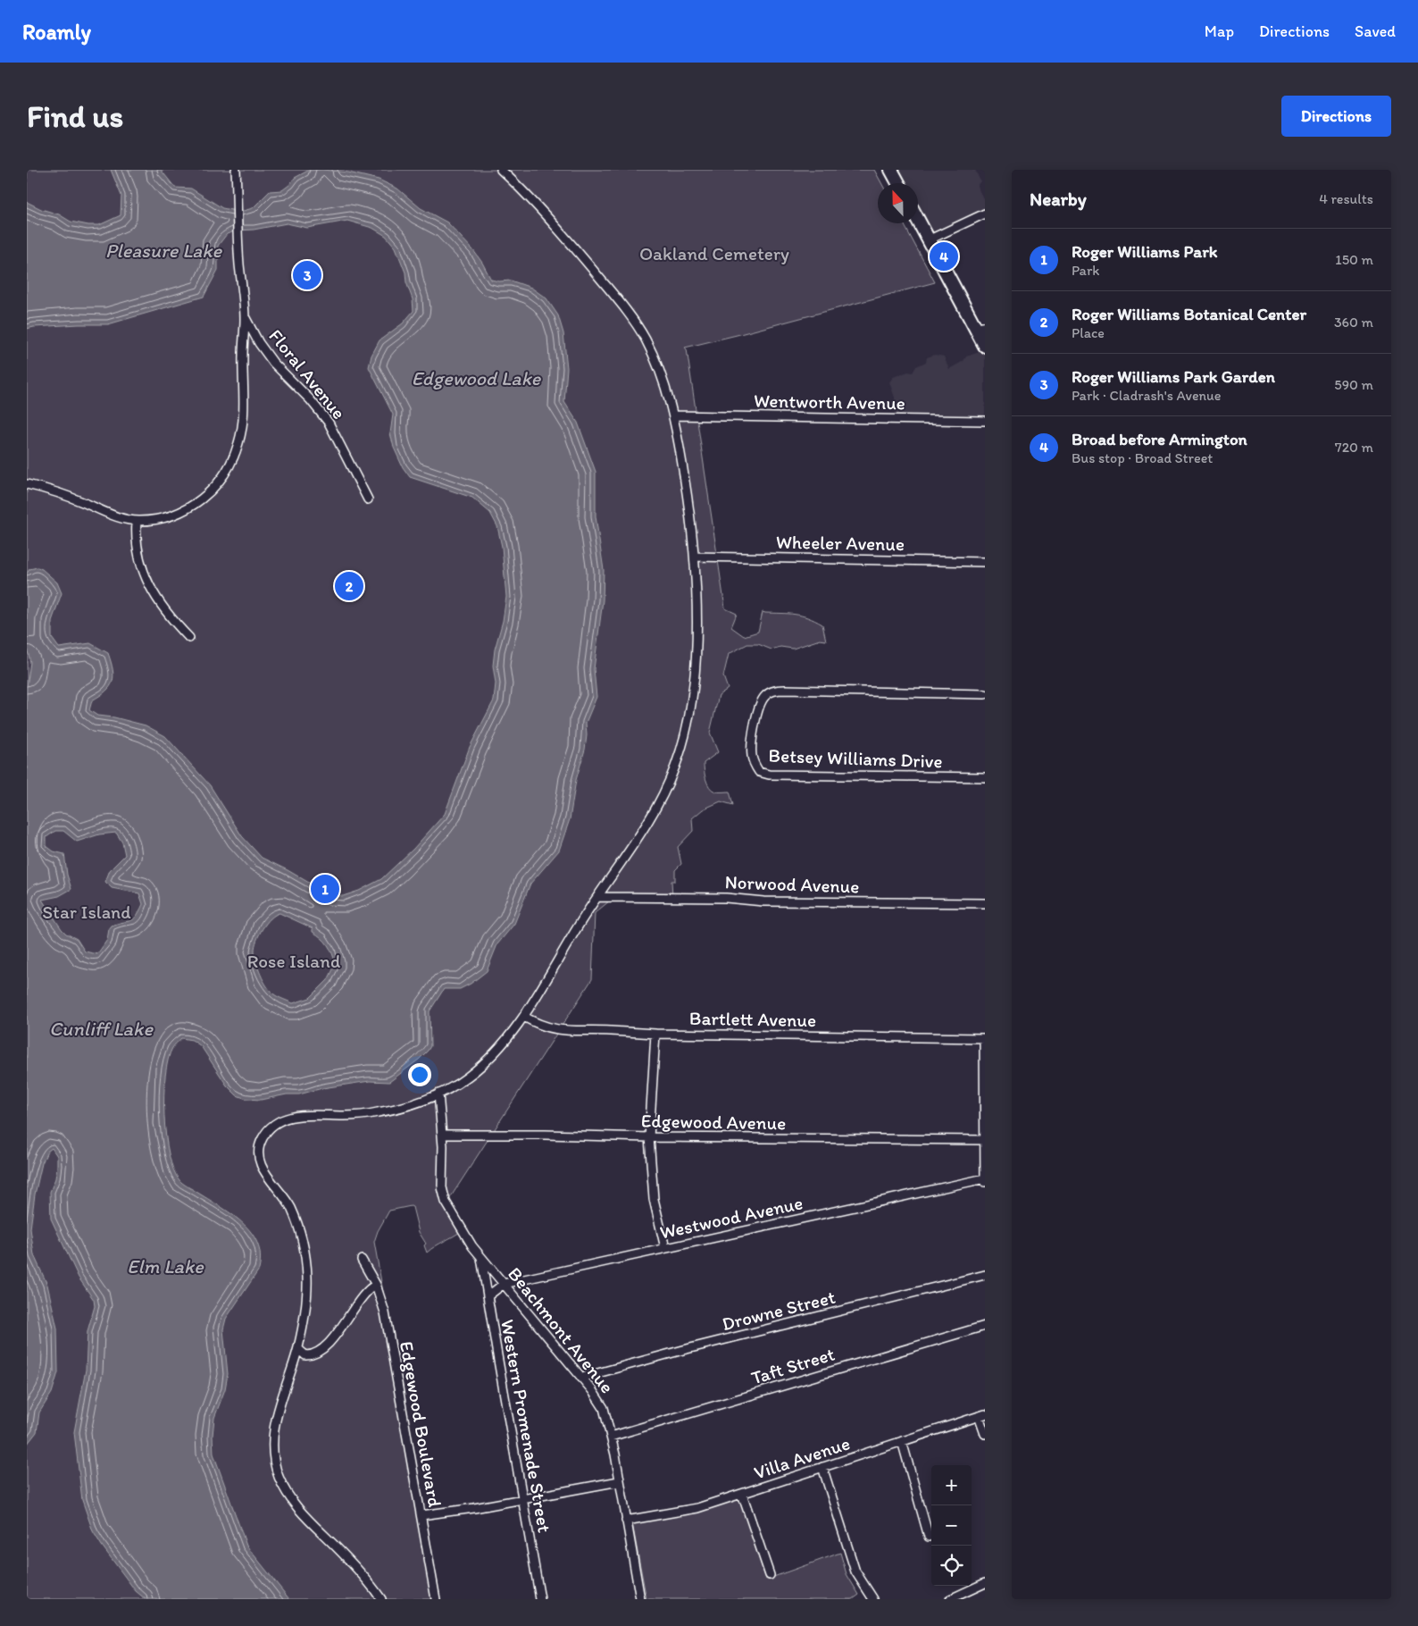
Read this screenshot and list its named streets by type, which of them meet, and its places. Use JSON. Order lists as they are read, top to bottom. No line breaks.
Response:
{"streets":{"street":["Floral Avenue","Wentworth Avenue","Wheeler Avenue","Betsey Williams Drive","Norwood Avenue","Bartlett Avenue","Edgewood Avenue","Westwood Avenue","Drowne Street","Beachmont Avenue","Taft Street","Edgewood Boulevard","Western Promenade Street","Villa Avenue"]},"crossings":[["Edgewood Avenue","Beachmont Avenue"],["Westwood Avenue","Beachmont Avenue"],["Westwood Avenue","Western Promenade Street"],["Drowne Street","Beachmont Avenue"],["Beachmont Avenue","Taft Street"],["Beachmont Avenue","Western Promenade Street"],["Beachmont Avenue","Villa Avenue"]],"water":["Pleasure Lake","Edgewood Lake","Cunliff Lake","Elm Lake"],"parks":["Oakland Cemetery","Star Island","Rose Island"],"north":"top","page":{"header":"Roamly","nav":["Map","Directions","Saved"],"buttons":"Directions","title":"Find us","heading":["Nearby","4 results"],"list":[{"mark":"1","name":"Roger Williams Park","note":"Park","value":"150 m"},{"mark":"2","name":"Roger Williams Botanical Center","note":"Place","value":"360 m"},{"mark":"3","name":"Roger Williams Park Garden","note":"Park · Cladrash's Avenue","value":"590 m"},{"mark":"4","name":"Broad before Armington","note":"Bus stop · Broad Street","value":"720 m"}],"pins":["4","3","2","1"],"map_buttons":["+","−"]}}
